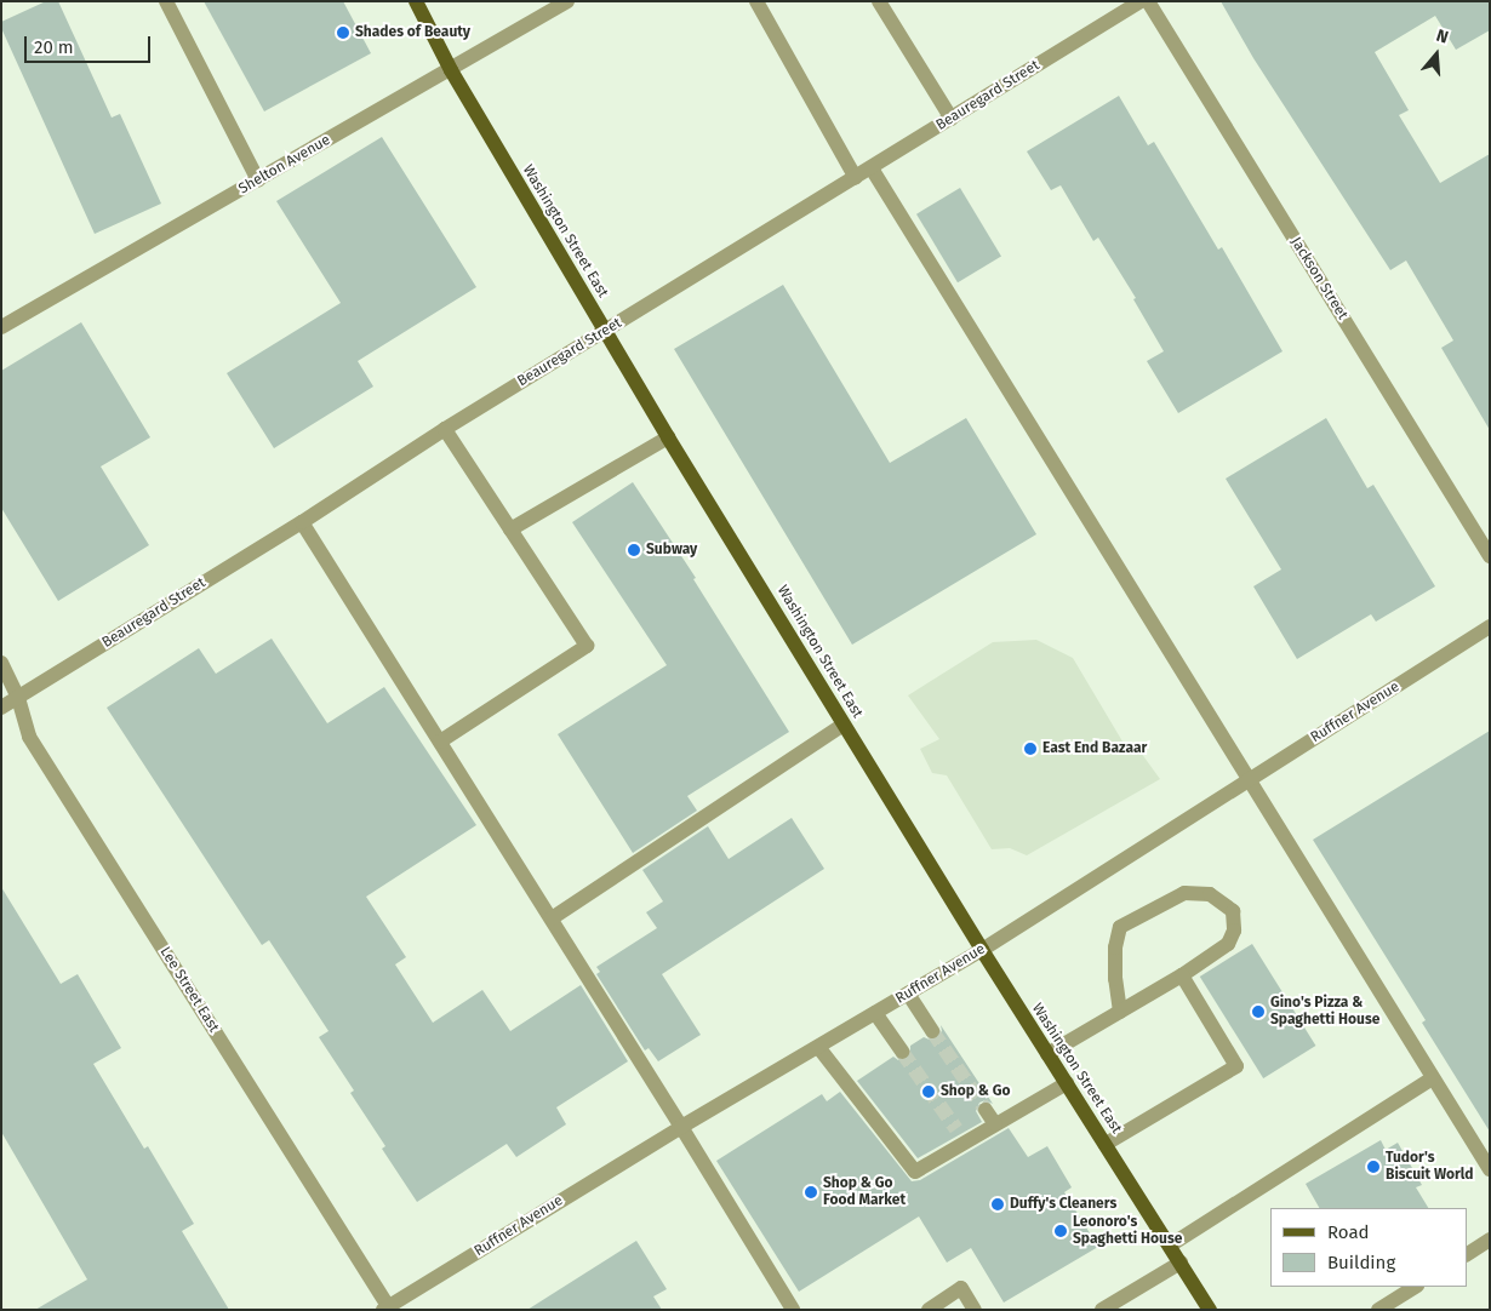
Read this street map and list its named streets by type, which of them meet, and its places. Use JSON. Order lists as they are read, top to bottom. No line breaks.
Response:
{"streets":{"main road":["Washington Street East"],"street":["Beauregard Street","Shelton Avenue","Jackson Street","Ruffner Avenue","Lee Street East"]},"crossings":[["Beauregard Street","Washington Street East"],["Beauregard Street","Lee Street East"],["Shelton Avenue","Washington Street East"],["Washington Street East","Ruffner Avenue"],["Ruffner Avenue","Lee Street East"]],"places":["Shades of Beauty","Subway","East End Bazaar","Gino's Pizza & Spaghetti House","Shop & Go","Tudor's Biscuit World","Shop & Go Food Market","Duffy's Cleaners","Leonoro's Spaghetti House"],"legend":["Road","Building"],"scale_bar":"20 m","north":"top"}
